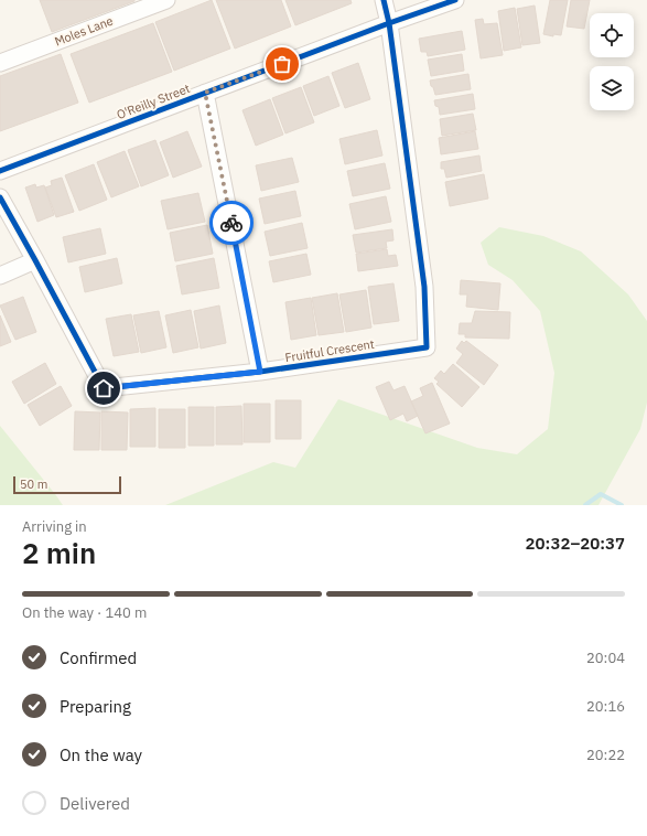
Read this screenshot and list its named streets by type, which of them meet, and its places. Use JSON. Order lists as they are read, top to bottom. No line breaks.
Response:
{"streets":{"street":["Moles Lane","O'Reilly Street","Fruitful Crescent"]},"crossings":[["O'Reilly Street","Fruitful Crescent"]],"scale_bar":"50 m","page":{"scale":"50 m","heading":["2 min","Arriving in","20:32–20:37"],"bar":"On the way · 140 m","list":[["Confirmed","20:04"],["Preparing","20:16"],["On the way","20:22"],"Delivered"]}}
